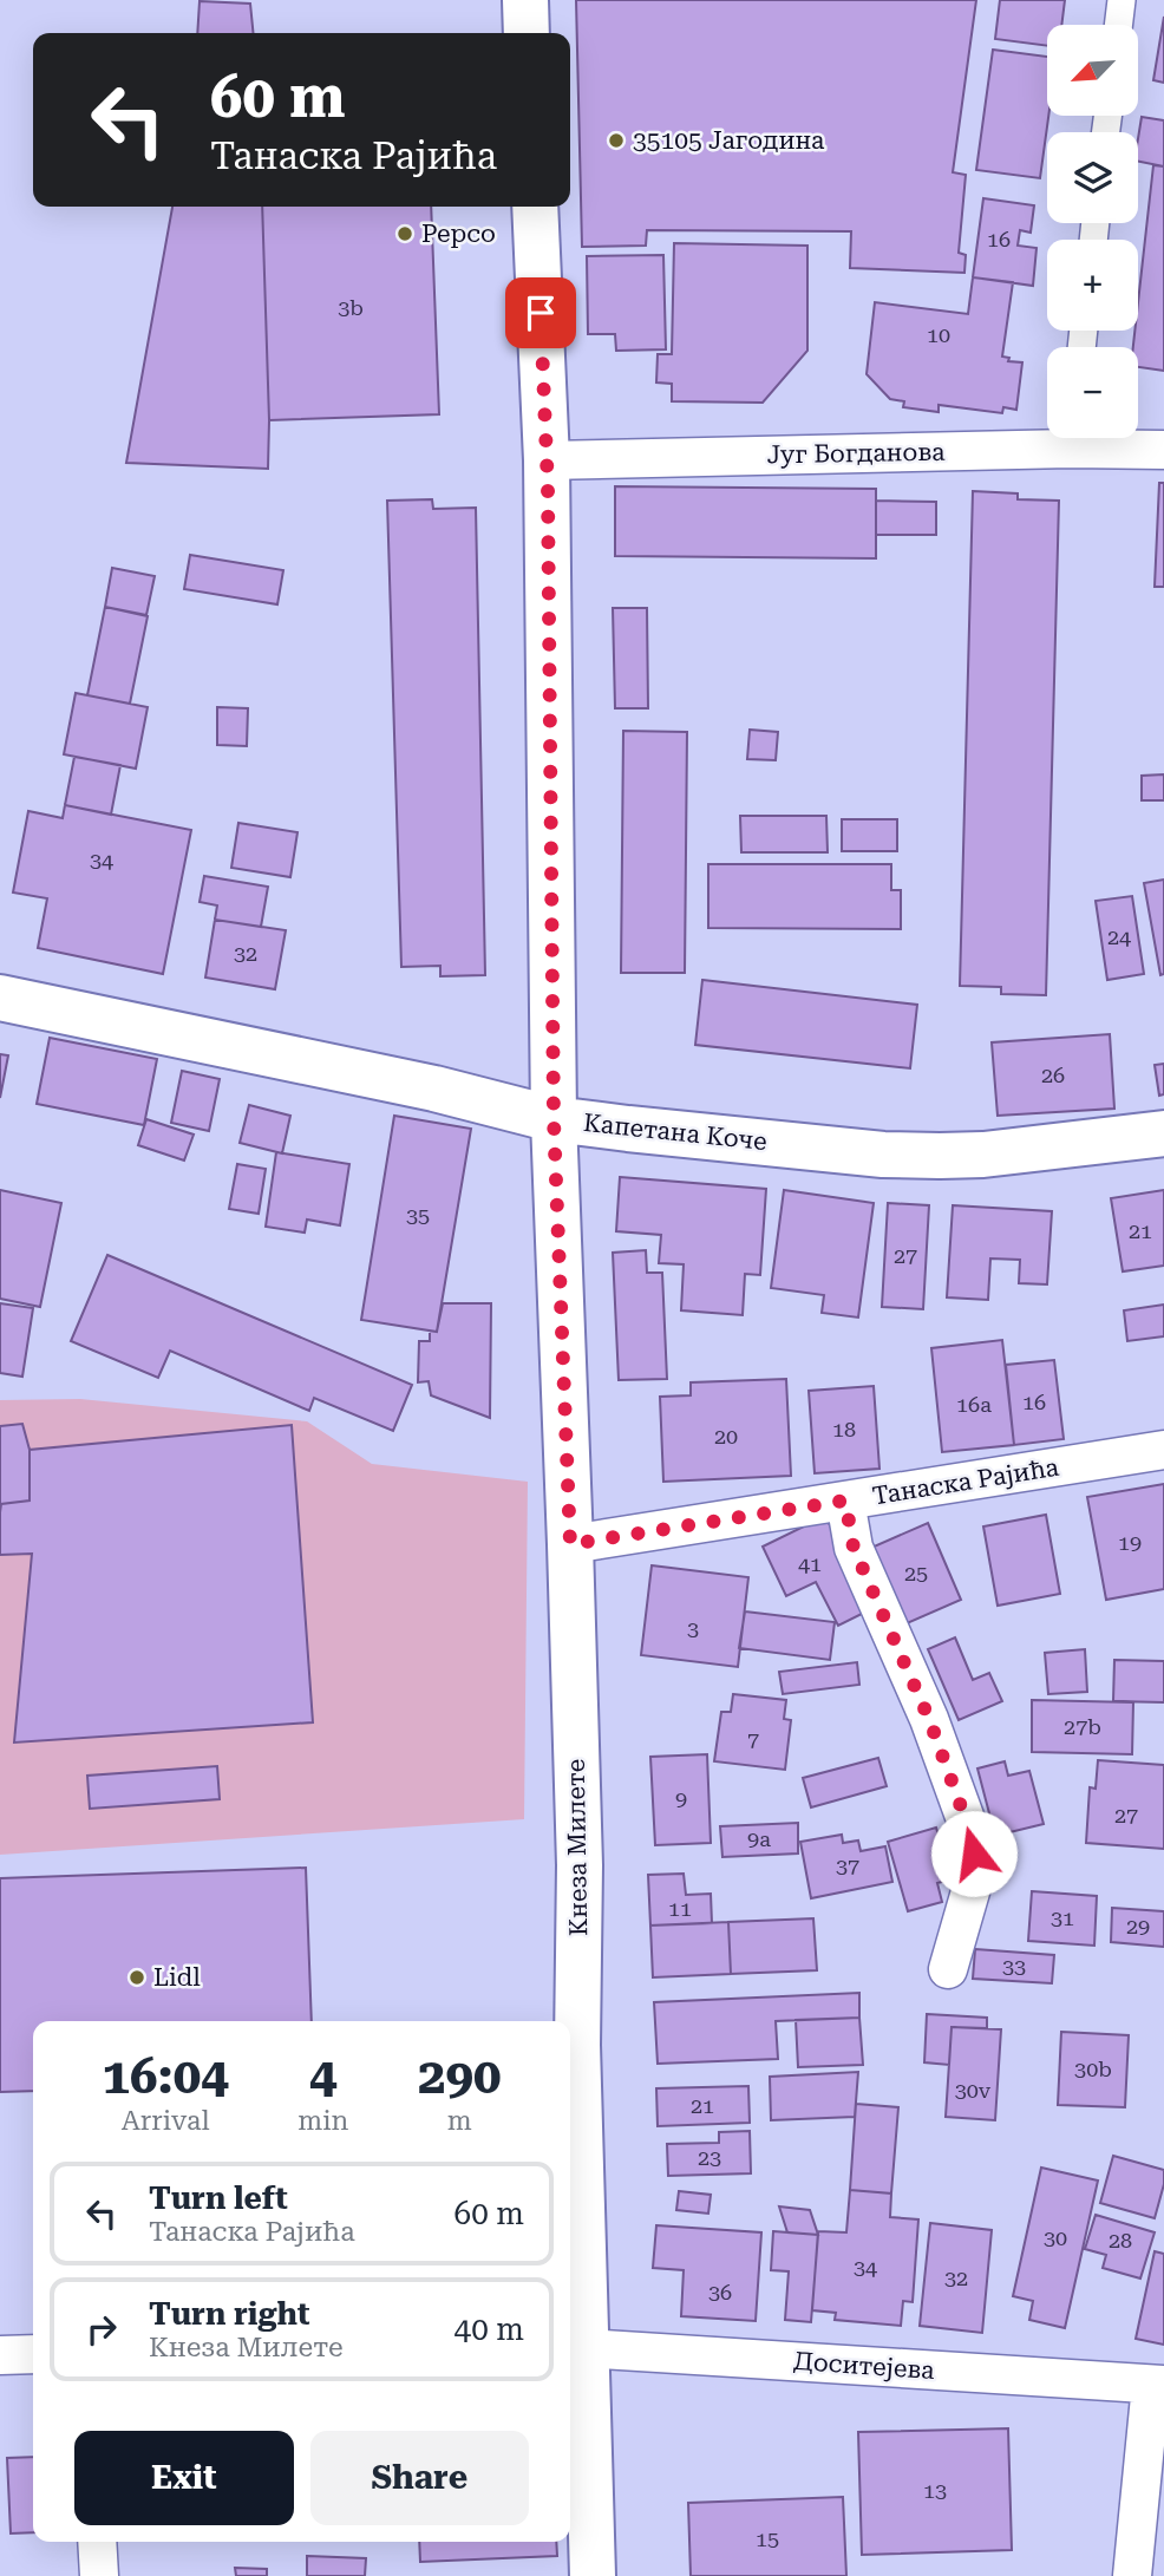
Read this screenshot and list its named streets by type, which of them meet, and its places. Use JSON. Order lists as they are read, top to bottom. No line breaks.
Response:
{"streets":{"main road":["Капетана Коче","Кнеза Милете"],"street":["Југ Богданова","Танаска Рајића","Доситејева"]},"crossings":[["Југ Богданова","Кнеза Милете"],["Капетана Коче","Кнеза Милете"],["Танаска Рајића","Кнеза Милете"],["Кнеза Милете","Доситејева"]],"places":["35105 Јагодина","Pepco","Lidl"],"house_numbers":["16","3b","10","34","24","32","26","35","21","27","16","16a","18","20","19","41","25","3","27b","7","9","27","9a","37","11","31","29","33","30b","30v","21","23","30","28","34","32","36","13","15"],"north":"bottom left","page":{"map_buttons":["+","−"],"turn":["60 m","Танаска Рајића"],"eta":["16:04","Arrival","4","min","290","m"],"list":[{"name":"Turn left","note":"Танаска Рајића","value":"60 m"},{"name":"Turn right","note":"Кнеза Милете","value":"40 m"}],"buttons":["Exit","Share"]}}
